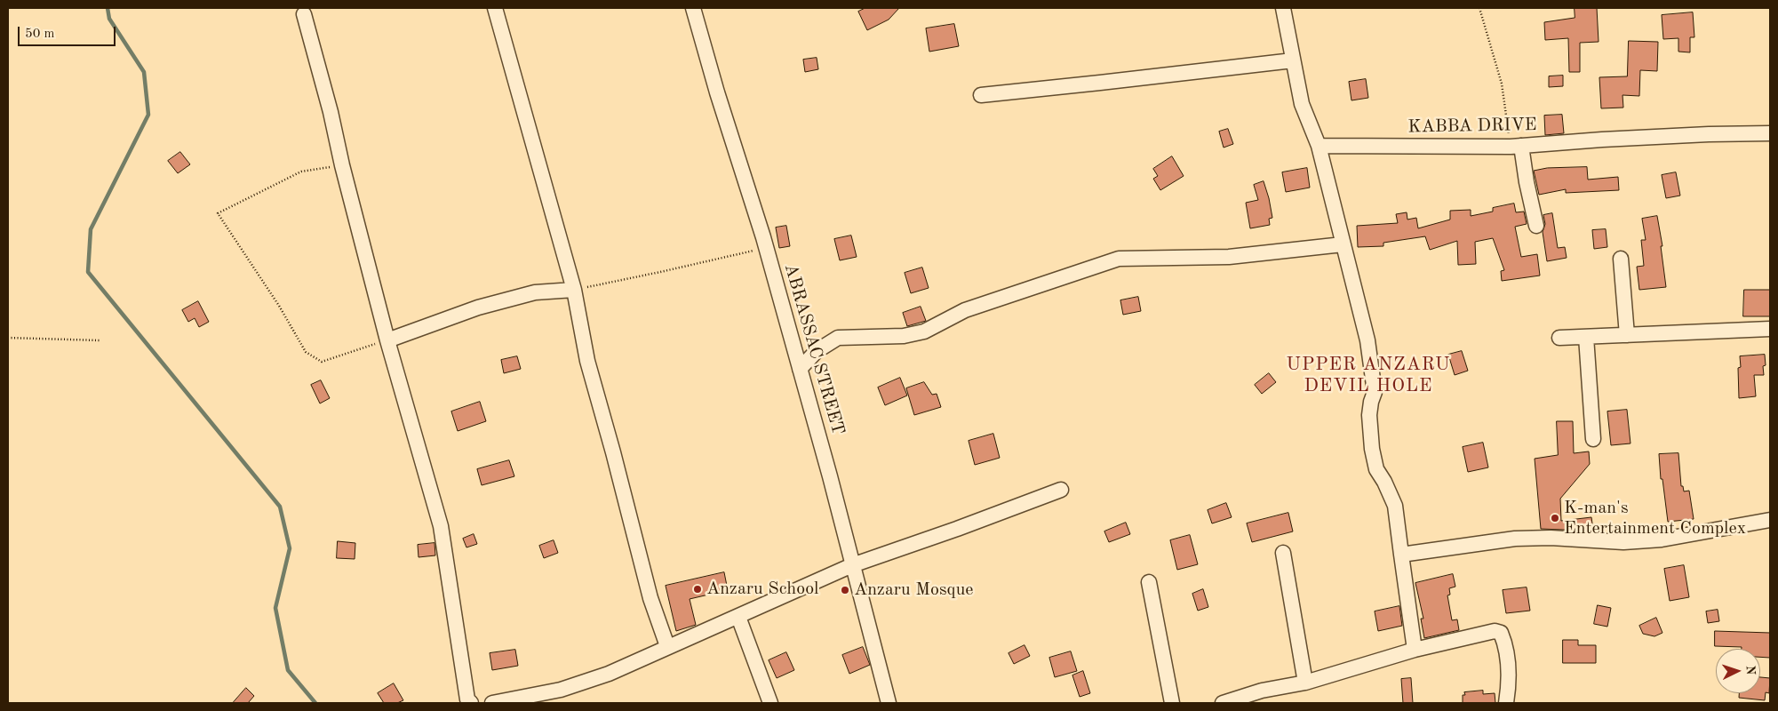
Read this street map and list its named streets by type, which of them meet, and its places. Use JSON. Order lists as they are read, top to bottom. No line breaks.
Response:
{"streets":{"street":["KABBA DRIVE","ABRASSAC STREET"]},"districts":["UPPER ANZARU DEVIL HOLE"],"places":["K-man's Entertainment Complex","Anzaru School","Anzaru Mosque"],"scale_bar":"50 m","north":"right"}
